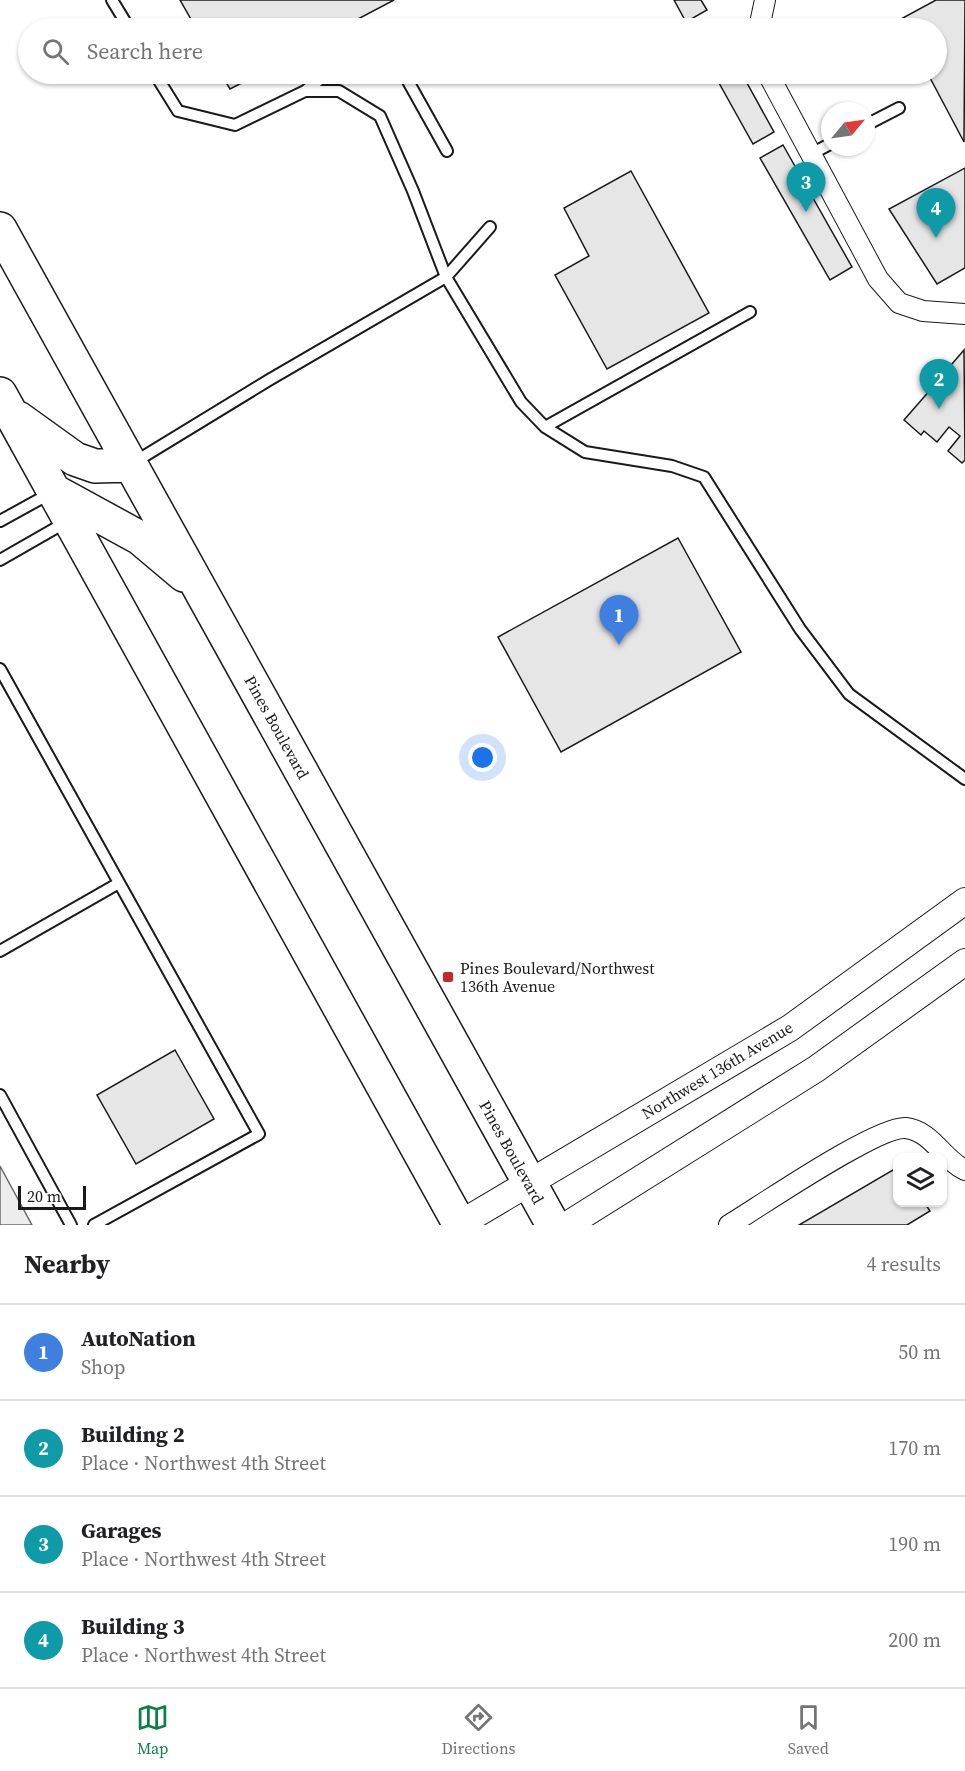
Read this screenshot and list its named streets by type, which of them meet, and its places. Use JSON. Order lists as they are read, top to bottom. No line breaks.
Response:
{"streets":{"highway":["Pines Boulevard"],"street":["Northwest 136th Avenue"]},"crossings":[["Pines Boulevard","Northwest 136th Avenue"]],"places":{"transit":["Pines Boulevard/Northwest 136th Avenue"]},"scale_bar":"20 m","north":"top right","page":{"search":"Search here","pins":["3","4","2","1"],"scale":"20 m","heading":["Nearby","4 results"],"list":[{"mark":"1","name":"AutoNation","note":"Shop","value":"50 m"},{"mark":"2","name":"Building 2","note":"Place · Northwest 4th Street","value":"170 m"},{"mark":"3","name":"Garages","note":"Place · Northwest 4th Street","value":"190 m"},{"mark":"4","name":"Building 3","note":"Place · Northwest 4th Street","value":"200 m"}],"nav":["Map","Directions","Saved"]}}
